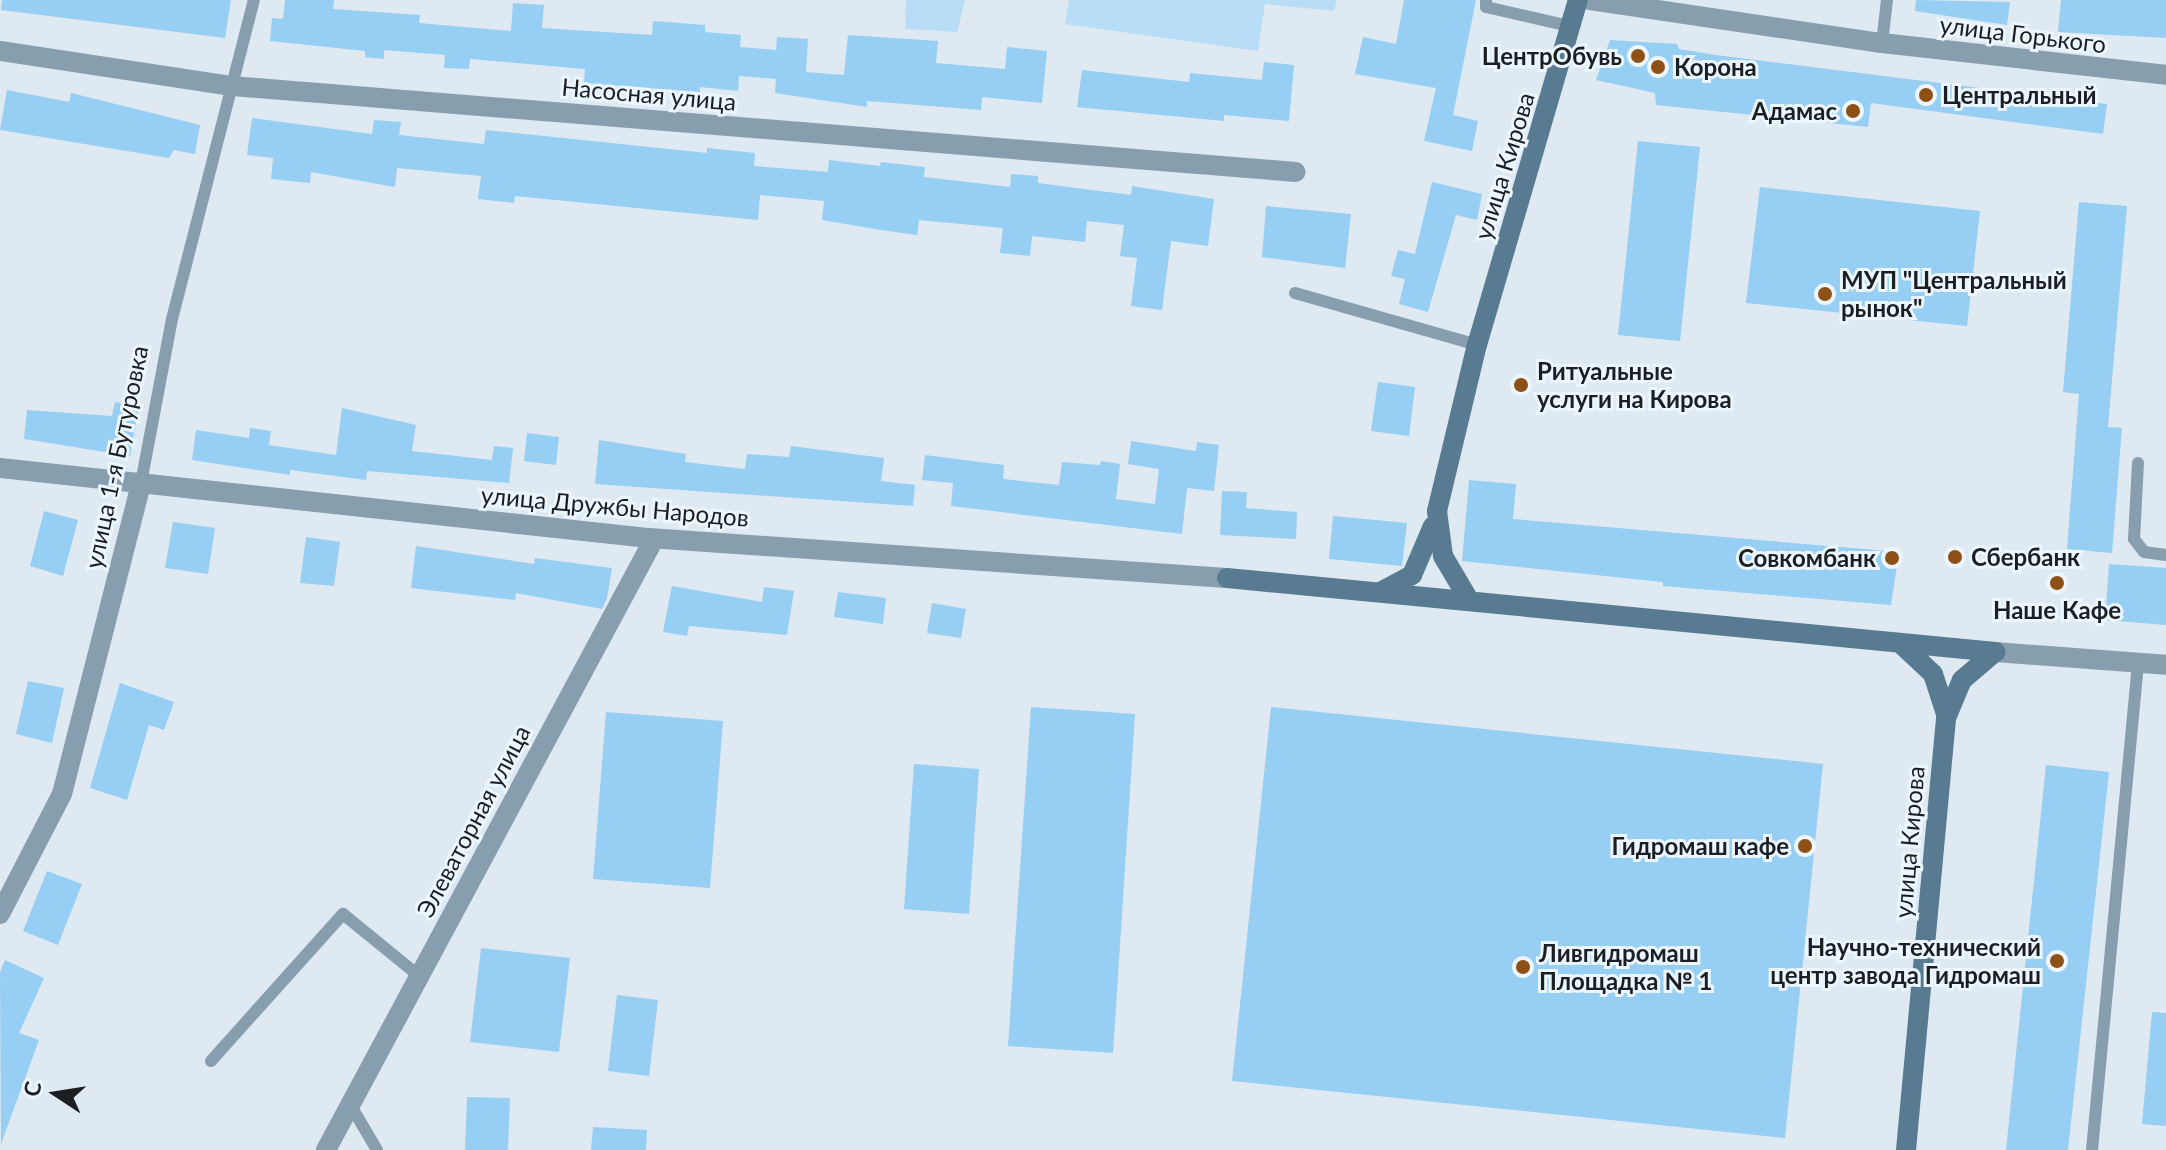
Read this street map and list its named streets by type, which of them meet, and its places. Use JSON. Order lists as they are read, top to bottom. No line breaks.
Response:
{"streets":{"street":["улица Горького","Насосная улица","улица Кирова","улица 1-я Бутуровка","улица Дружбы Народов","Элеваторная улица"]},"crossings":[["Насосная улица","улица 1-я Бутуровка"],["улица 1-я Бутуровка","улица Дружбы Народов"],["улица Дружбы Народов","Элеваторная улица"]],"places":["ЦентрОбувь","Корона","Центральный","Адамас","МУП \"Центральный рынок\"","Ритуальные услуги на Кирова","Сбербанк","Совкомбанк","Наше Кафе","Гидромаш кафе","Научно-технический центр завода Гидромаш","Ливгидромаш Площадка № 1"],"north":"left"}
